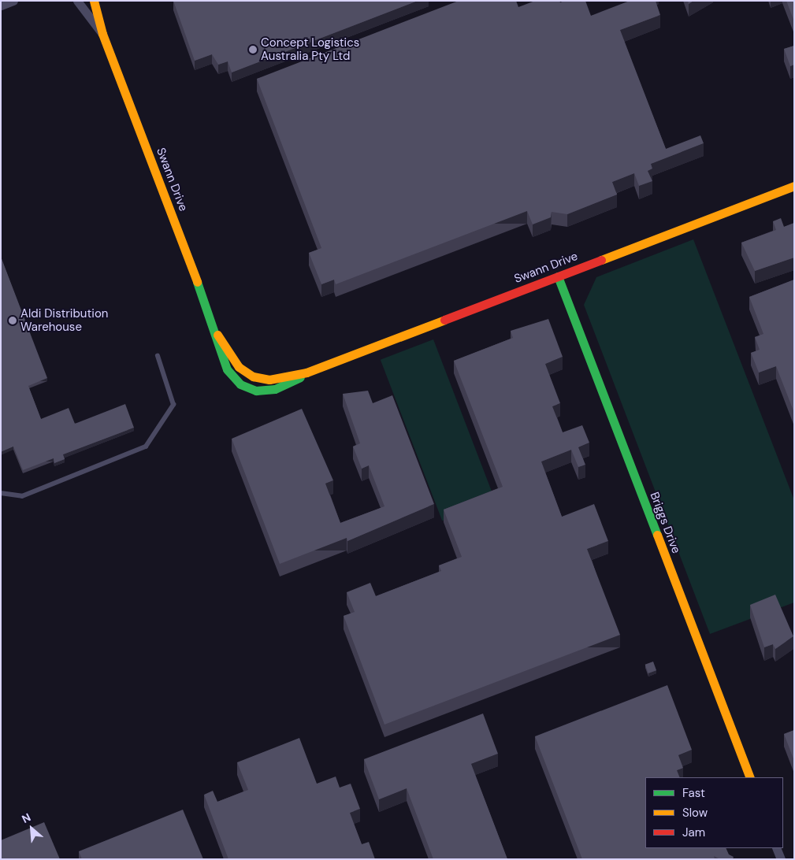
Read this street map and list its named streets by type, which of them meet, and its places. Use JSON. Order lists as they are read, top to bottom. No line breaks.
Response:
{"streets":{"street":["Swann Drive","Briggs Drive"]},"crossings":[["Swann Drive","Briggs Drive"]],"places":["Concept Logistics Australia Pty Ltd","Aldi Distribution Warehouse"],"legend":["Fast","Slow","Jam"],"north":"top left"}
